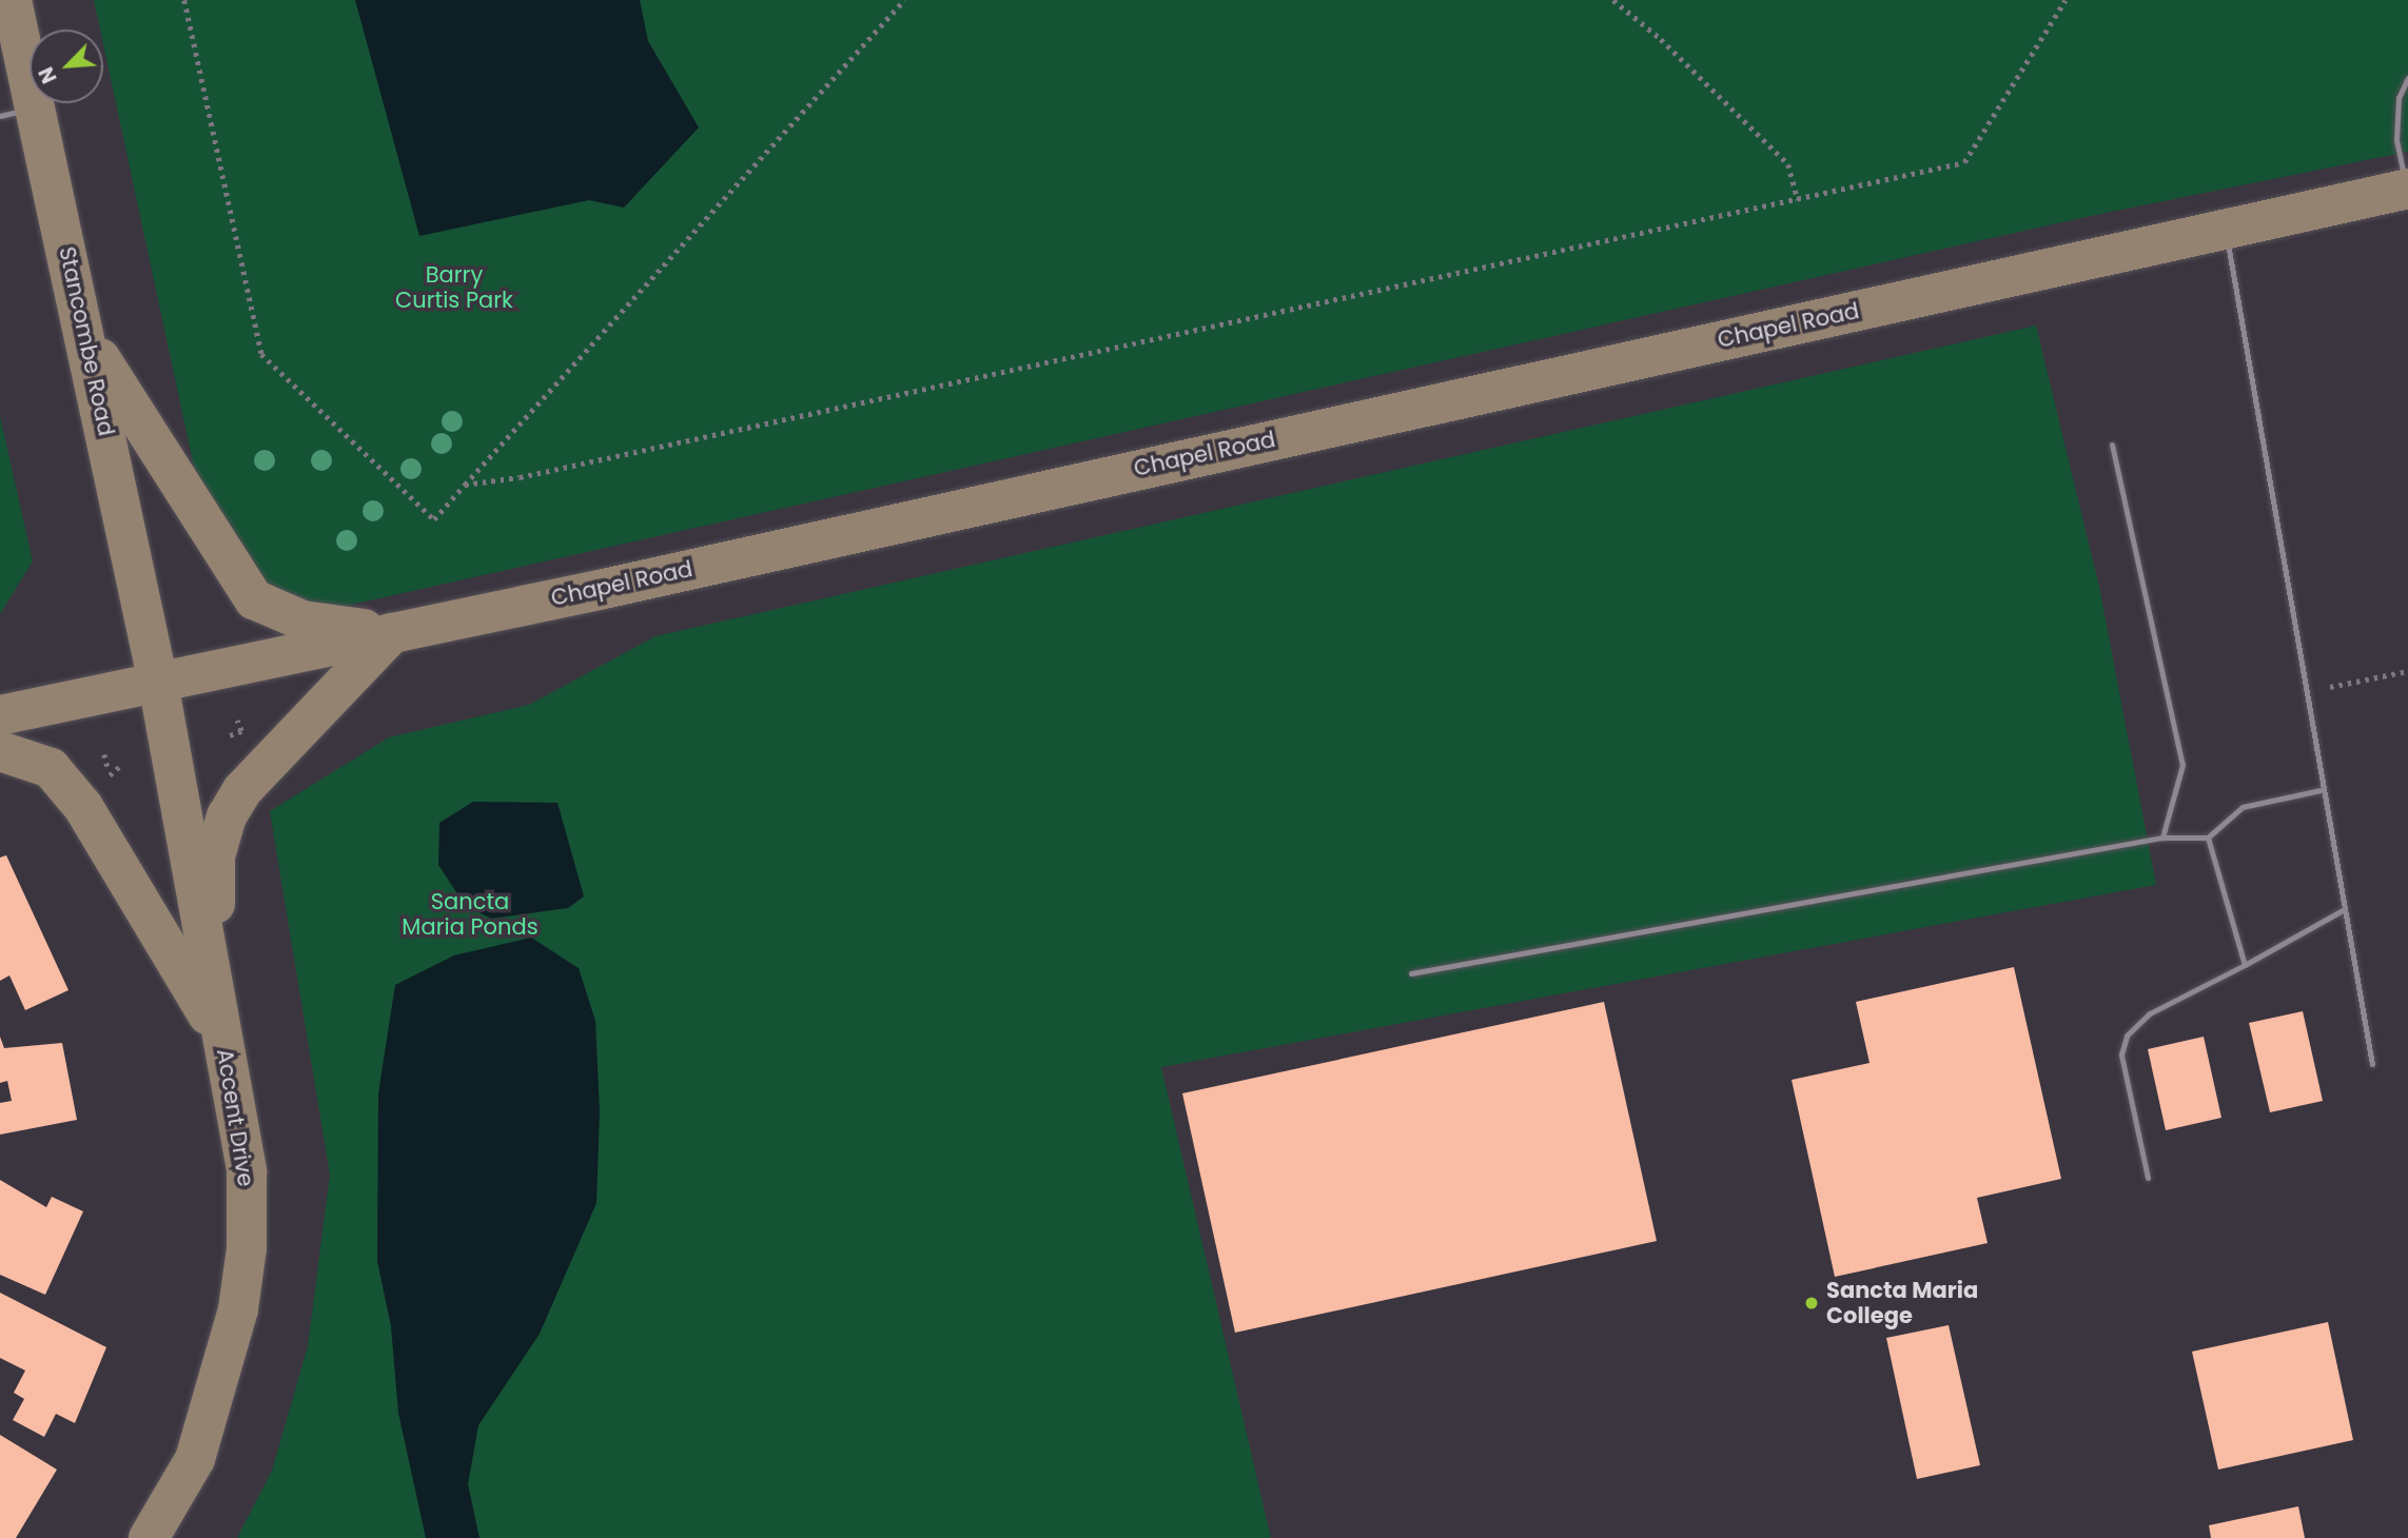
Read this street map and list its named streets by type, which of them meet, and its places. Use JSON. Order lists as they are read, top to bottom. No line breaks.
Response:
{"streets":{"main road":["Chapel Road","Stancombe Road","Accent Drive"]},"crossings":[["Chapel Road","Stancombe Road"],["Chapel Road","Accent Drive"],["Stancombe Road","Accent Drive"]],"parks":["Barry Curtis Park","Sancta Maria Ponds"],"places":["Sancta Maria College"],"north":"bottom left"}
